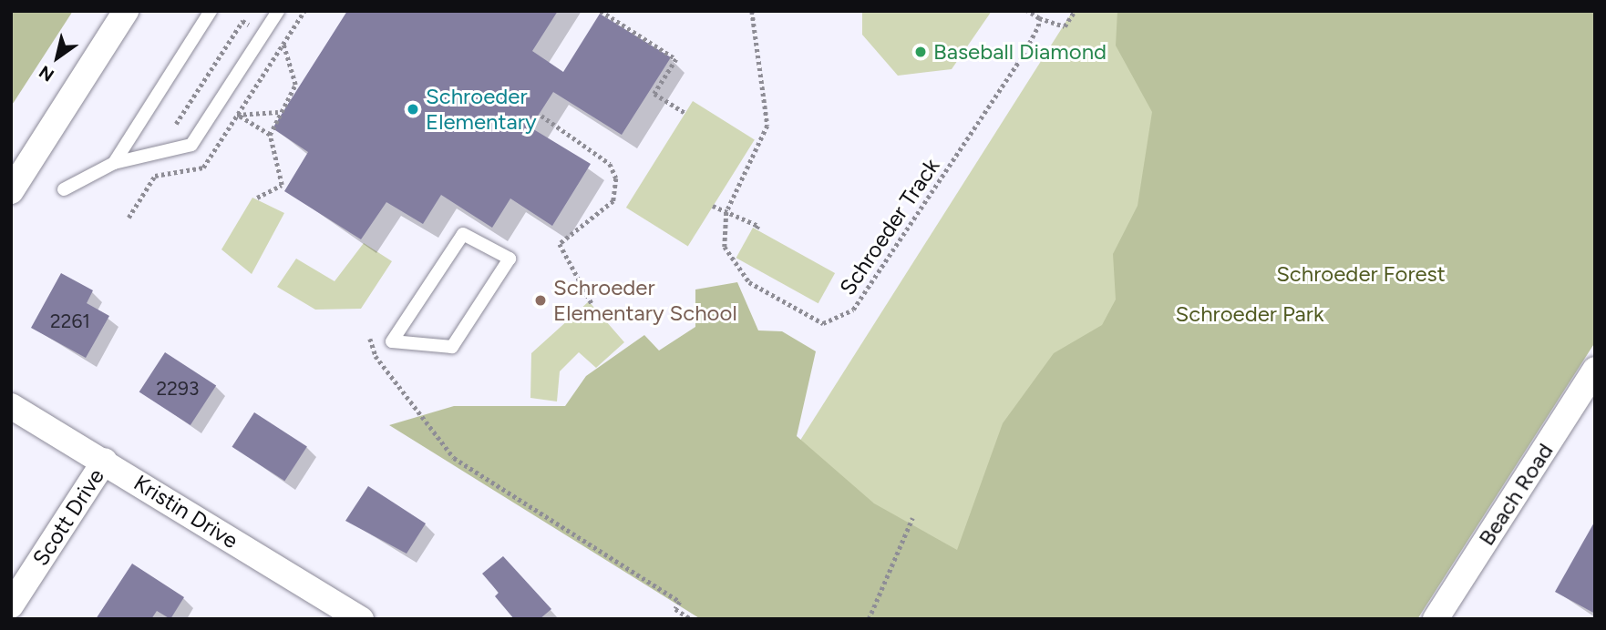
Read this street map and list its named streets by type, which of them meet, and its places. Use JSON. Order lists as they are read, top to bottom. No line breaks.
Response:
{"streets":{"street":["Beach Road","Kristin Drive","Scott Drive"],"path":["Schroeder Track"]},"crossings":[["Kristin Drive","Scott Drive"]],"parks":["Schroeder Forest","Schroeder Park"],"places":["Baseball Diamond","Schroeder Elementary","Schroeder Elementary School"],"house_numbers":["2261","2293"],"north":"bottom left"}
